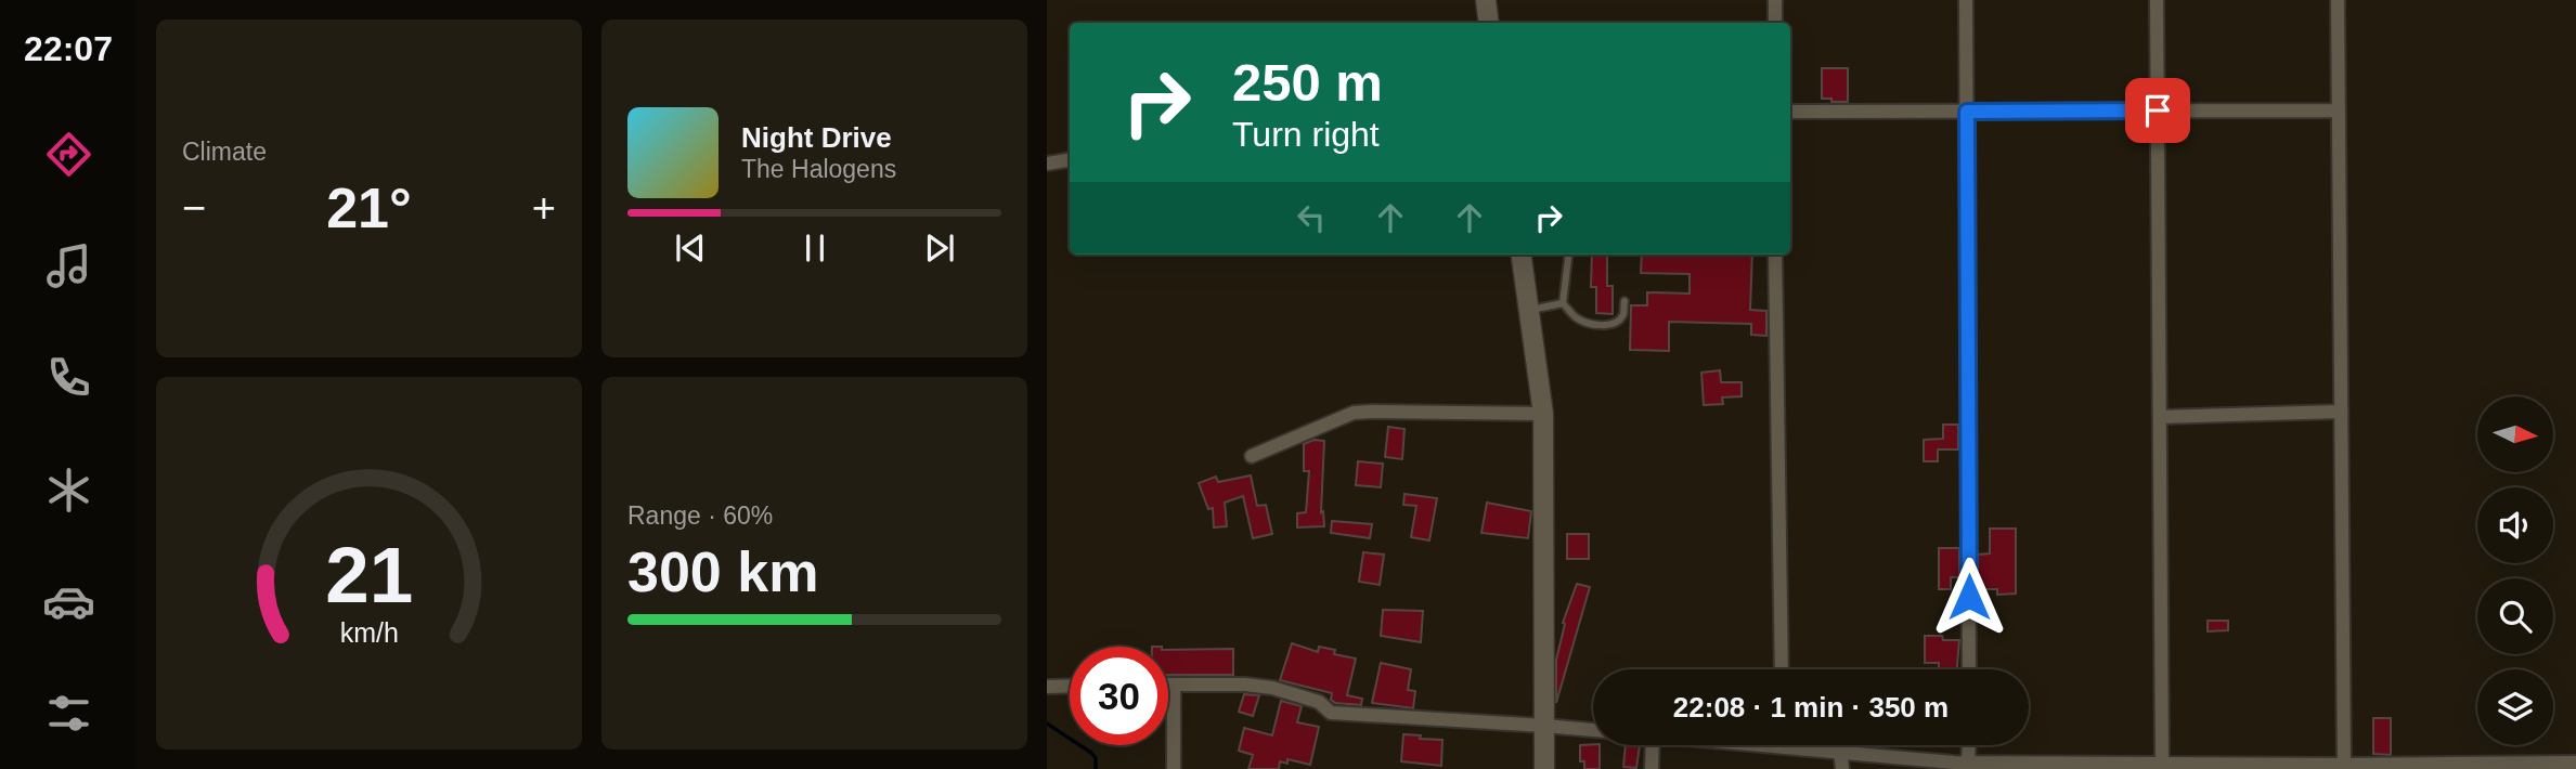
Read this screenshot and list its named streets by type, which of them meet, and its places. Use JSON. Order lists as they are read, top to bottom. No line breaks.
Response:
{"north":"right","page":{"tabs":"22:07","tile":["Climate",["Range · 60%","300 km"]],"turn":["250 m","Turn right"],"song":["Night Drive","The Halogens"],"heat":["−","21°","+"],"limit":"30","trip":"22:08 · 1 min · 350 m","gauge":["21","km/h"]}}
